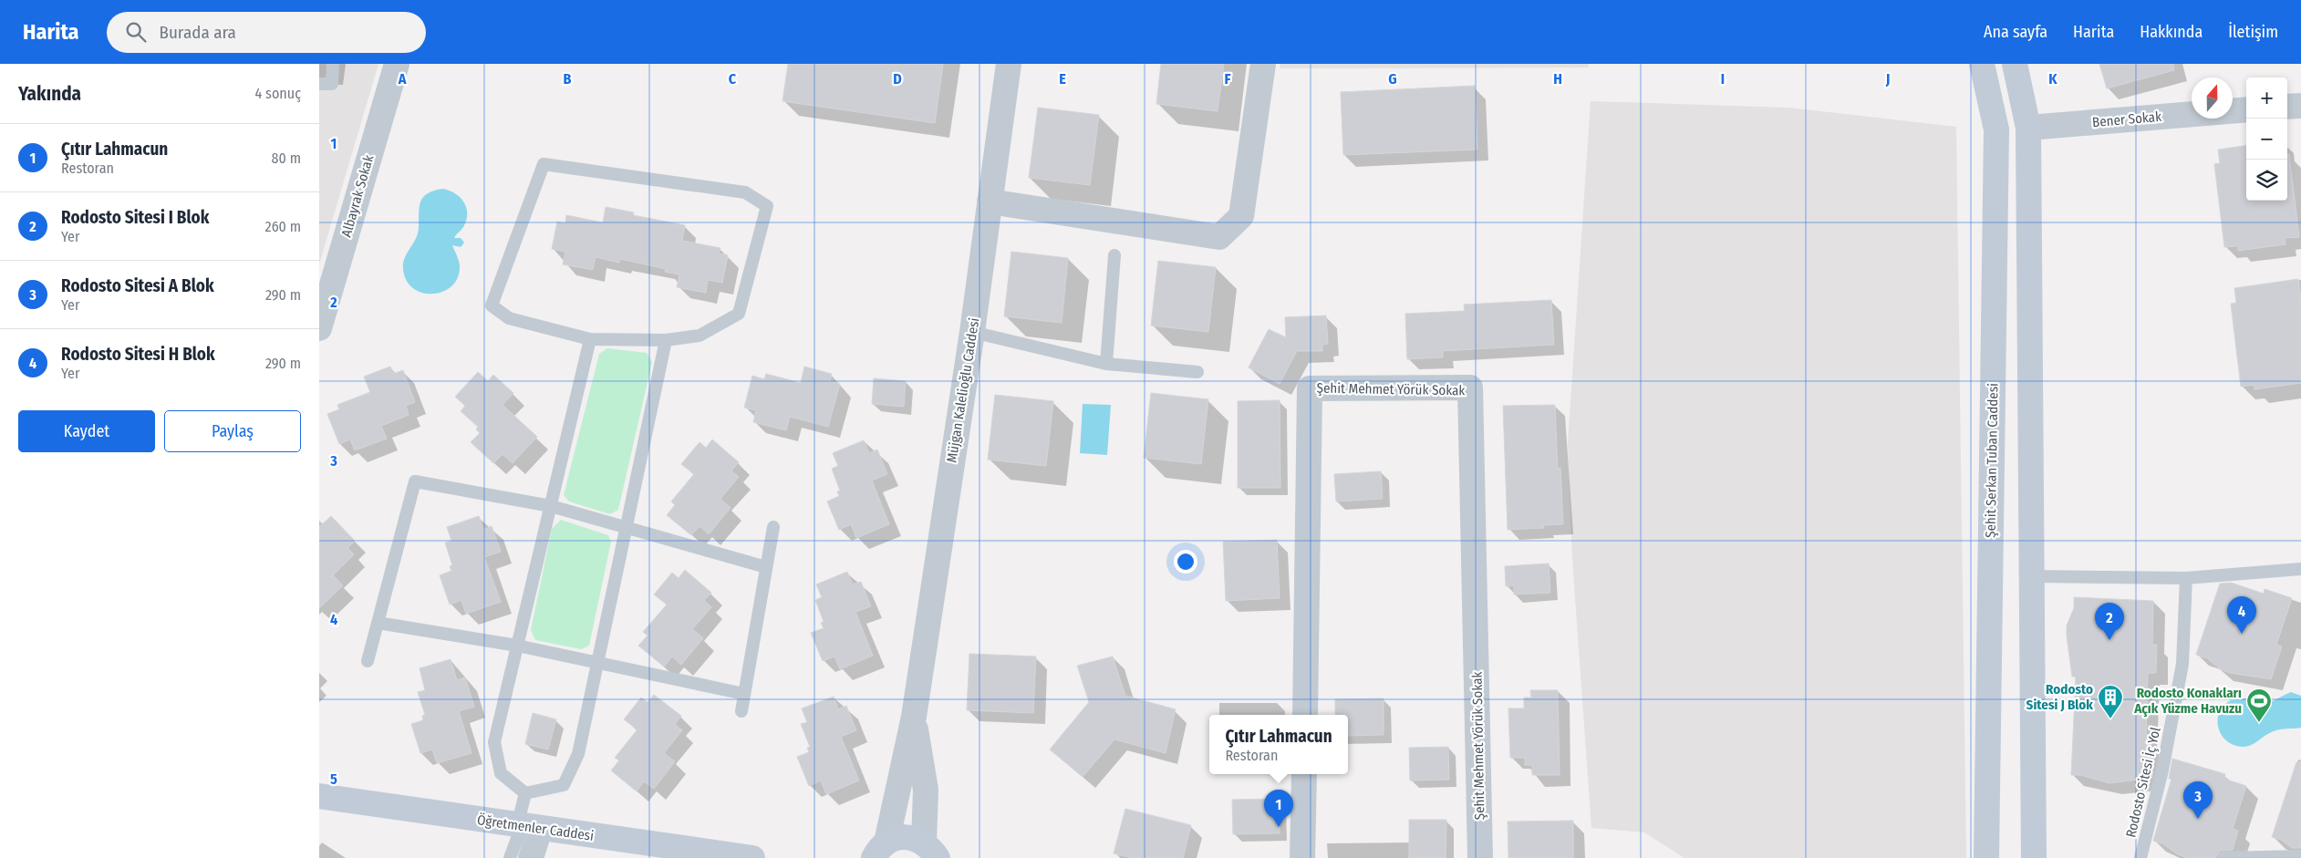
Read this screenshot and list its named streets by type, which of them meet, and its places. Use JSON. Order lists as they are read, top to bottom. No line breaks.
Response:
{"streets":{"main road":["Şehit Serkan Tuban Caddesi","Öğretmenler Caddesi"],"street":["Bener Sokak","Albayrak Sokak","Şehit Mehmet Yörük Sokak","Müjgan Kalelioğlu Caddesi"],"lane":["Rodosto Sitesi İç Yol"]},"places":{"building":["Rodosto Sitesi J Blok"],"sports":["Rodosto Konakları Açık Yüzme Havuzu"]},"north":"top","page":{"header":"Harita","search":"Burada ara","nav":["Ana sayfa","Harita","Hakkında","İletişim"],"heading":["Yakında","4 sonuç"],"map_buttons":["+","−"],"list":[{"mark":"1","name":"Çıtır Lahmacun","note":"Restoran","value":"80 m"},{"mark":"2","name":"Rodosto Sitesi I Blok","note":"Yer","value":"260 m"},{"mark":"3","name":"Rodosto Sitesi A Blok","note":"Yer","value":"290 m"},{"mark":"4","name":"Rodosto Sitesi H Blok","note":"Yer","value":"290 m"}],"buttons":["Kaydet","Paylaş"],"pins":["4","2","3","1"],"popup":["Çıtır Lahmacun","Restoran"]},"grid":{"columns":["A","B","C","D","E","F","G","H","I","J","K"],"rows":["1","2","3","4","5"]}}
